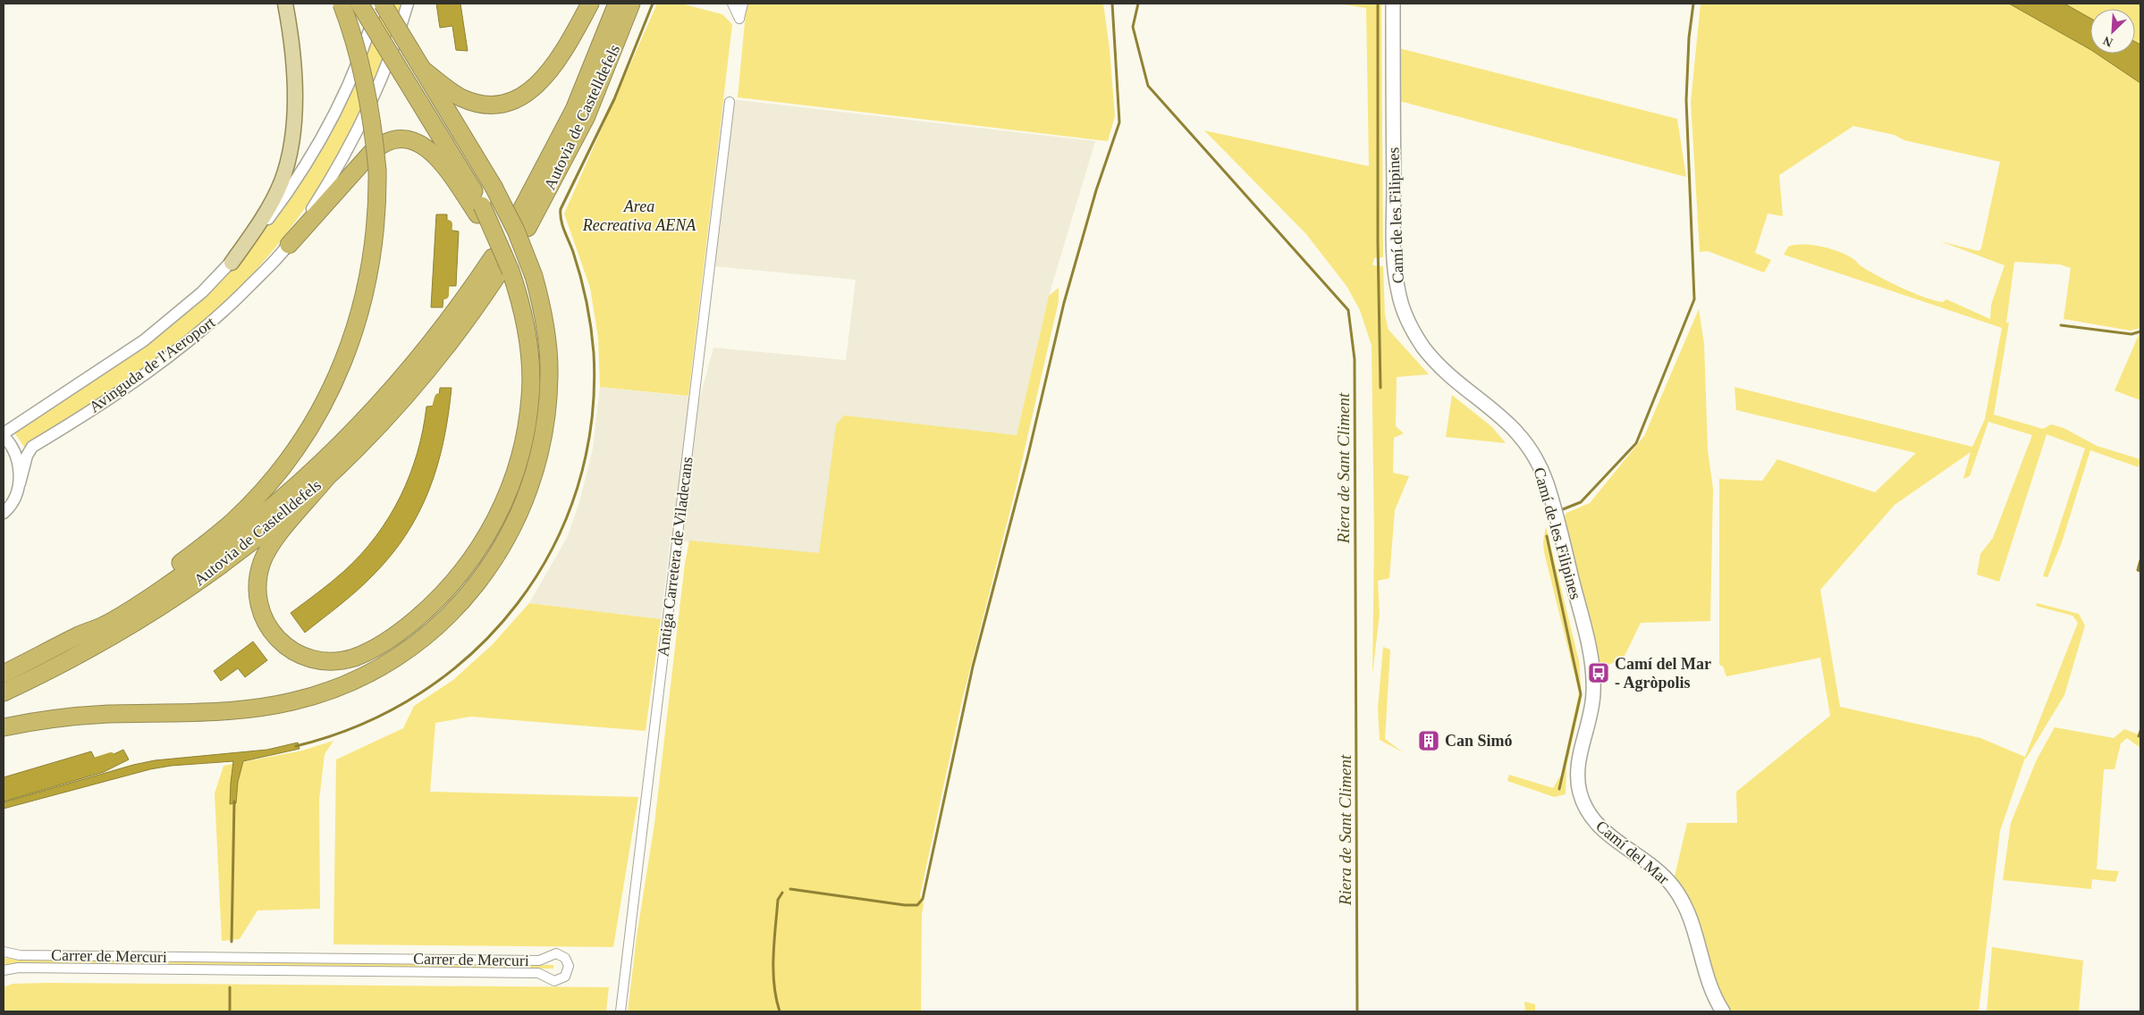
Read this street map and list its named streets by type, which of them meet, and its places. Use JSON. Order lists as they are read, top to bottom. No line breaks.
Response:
{"streets":{"highway":["Autovia de Castelldefels"],"main road":["Camí de les Filipines","Camí del Mar"],"street":["Avinguda de l'Aeroport","Antiga Carretera de Viladecans","Carrer de Mercuri"]},"crossings":[["Camí de les Filipines","Camí del Mar"]],"water":["Riera de Sant Climent"],"parks":["Area Recreativa AENA"],"places":{"bus stop":["Camí del Mar - Agròpolis"],"building":["Can Simó"]},"north":"bottom left"}
